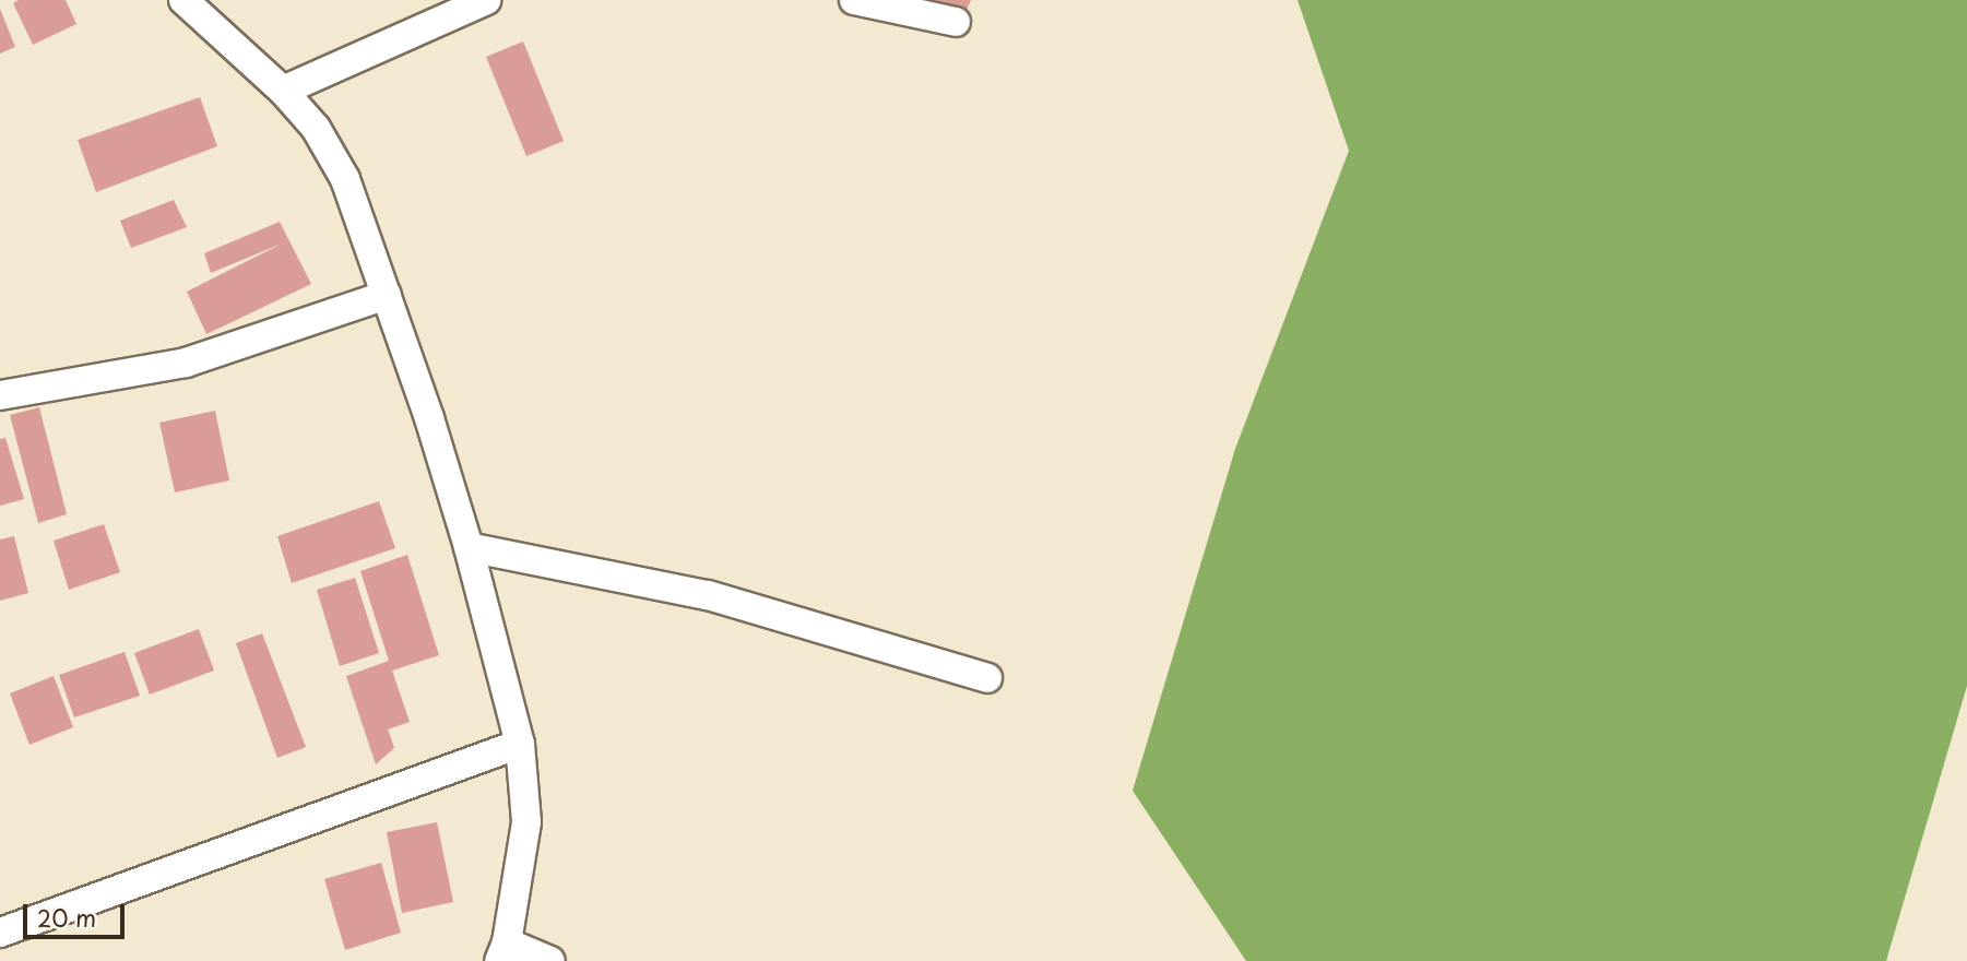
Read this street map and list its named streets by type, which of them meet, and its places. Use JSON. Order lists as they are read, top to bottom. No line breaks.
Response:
{"scale_bar":"20 m"}
